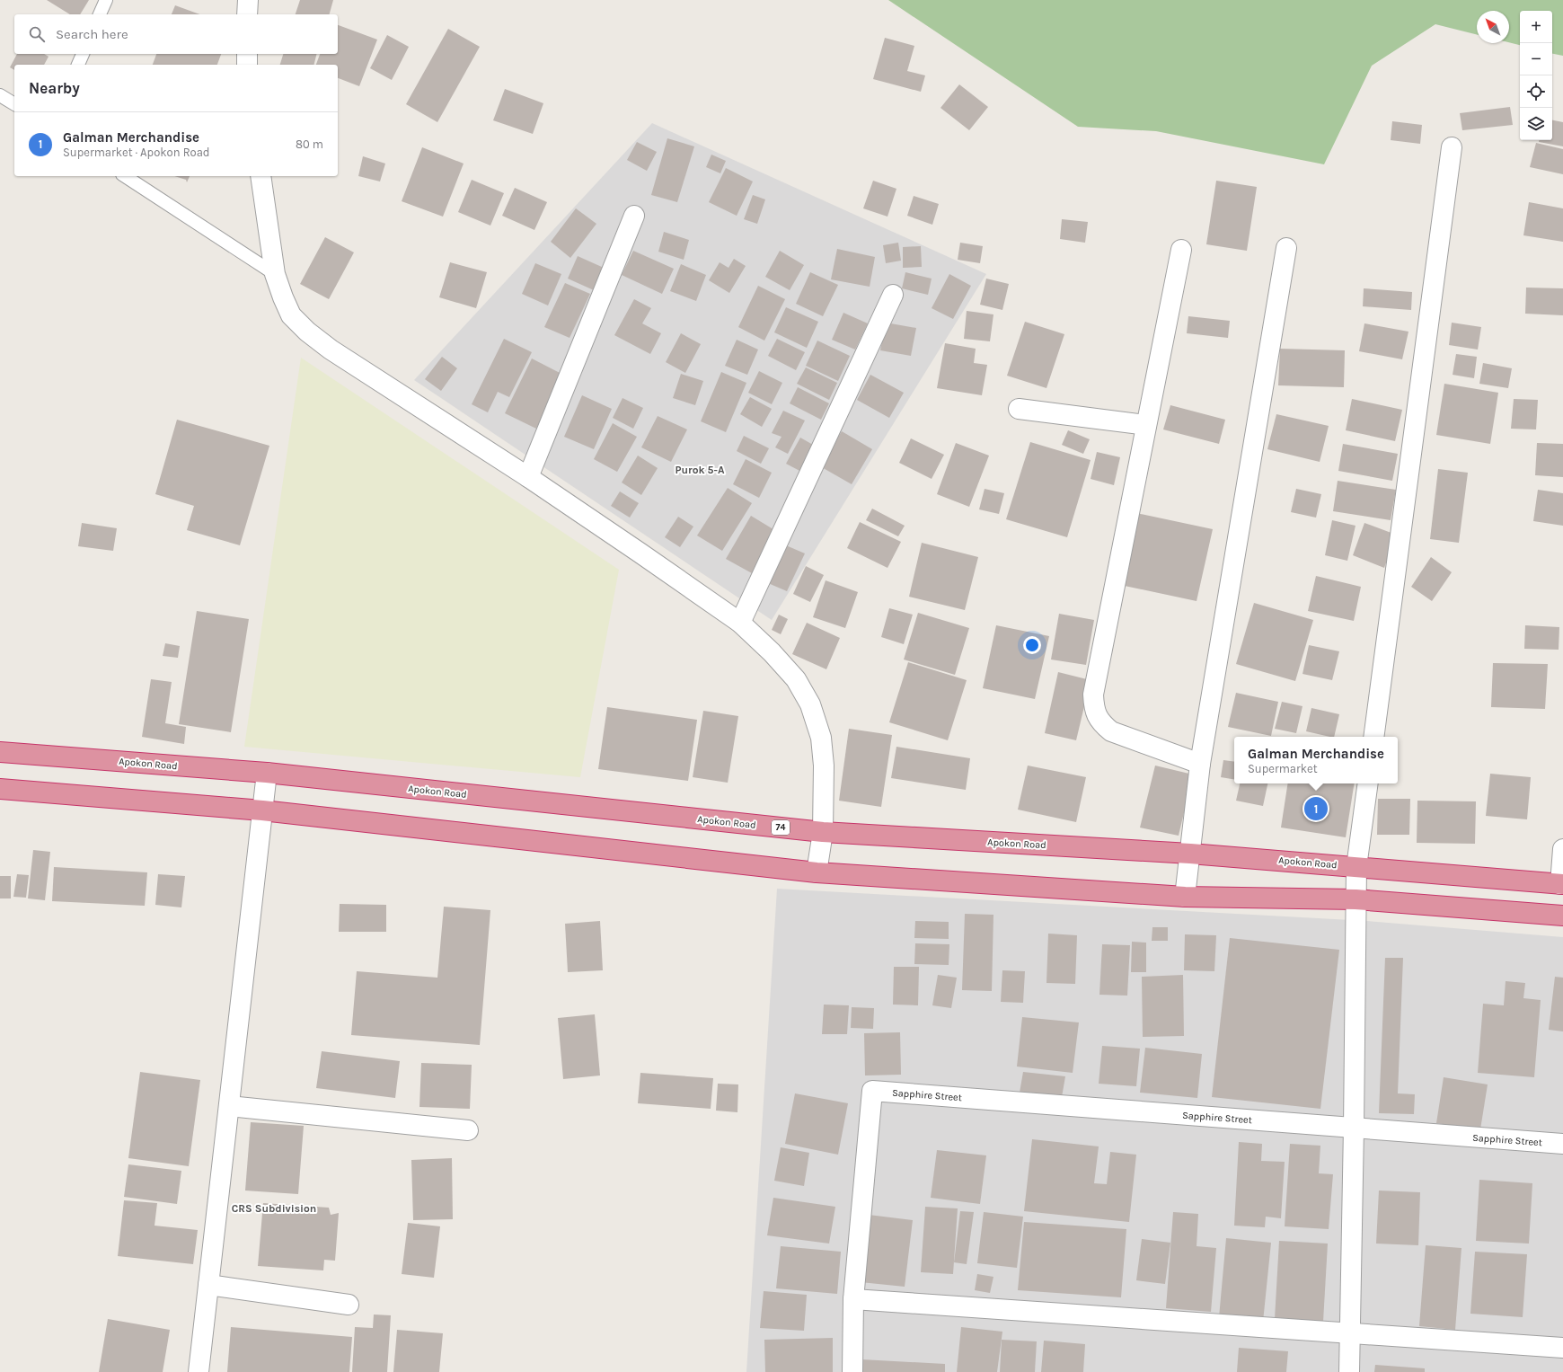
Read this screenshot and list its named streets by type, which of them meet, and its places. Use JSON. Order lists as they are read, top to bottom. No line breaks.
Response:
{"streets":{"highway":["Apokon Road","74"],"street":["Sapphire Street"]},"districts":["Purok 5-A","CRS Subdivision"],"north":"top left","page":{"map_buttons":["+","−"],"search":"Search here","heading":"Nearby","list":[{"mark":"1","name":"Galman Merchandise","note":"Supermarket · Apokon Road","value":"80 m"}],"popup":["Galman Merchandise","Supermarket"],"pins":"1"}}
